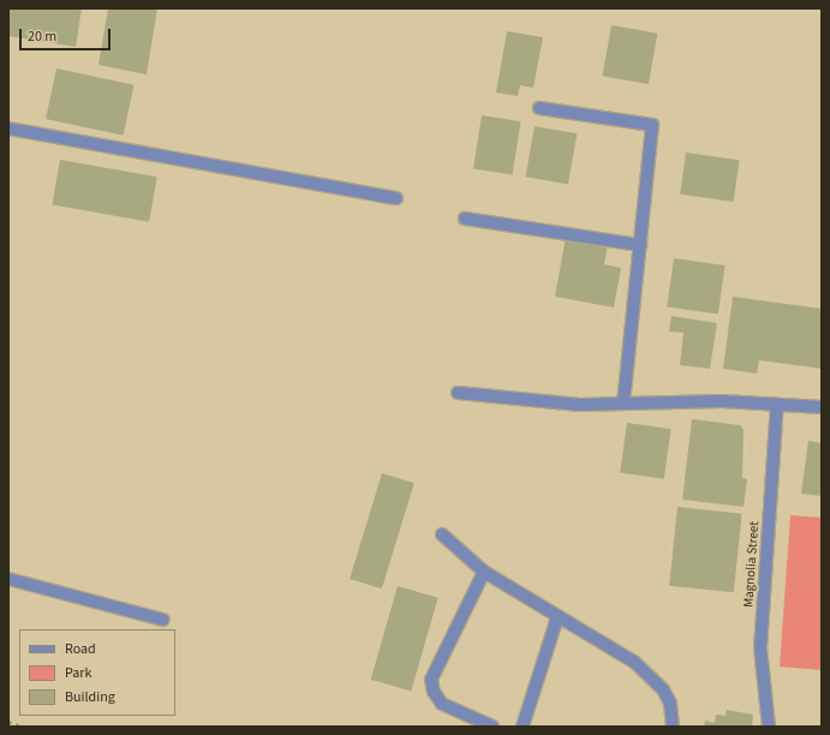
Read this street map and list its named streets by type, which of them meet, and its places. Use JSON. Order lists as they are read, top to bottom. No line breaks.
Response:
{"streets":{"street":["Magnolia Street"]},"legend":["Road","Park","Building"],"scale_bar":"20 m"}
